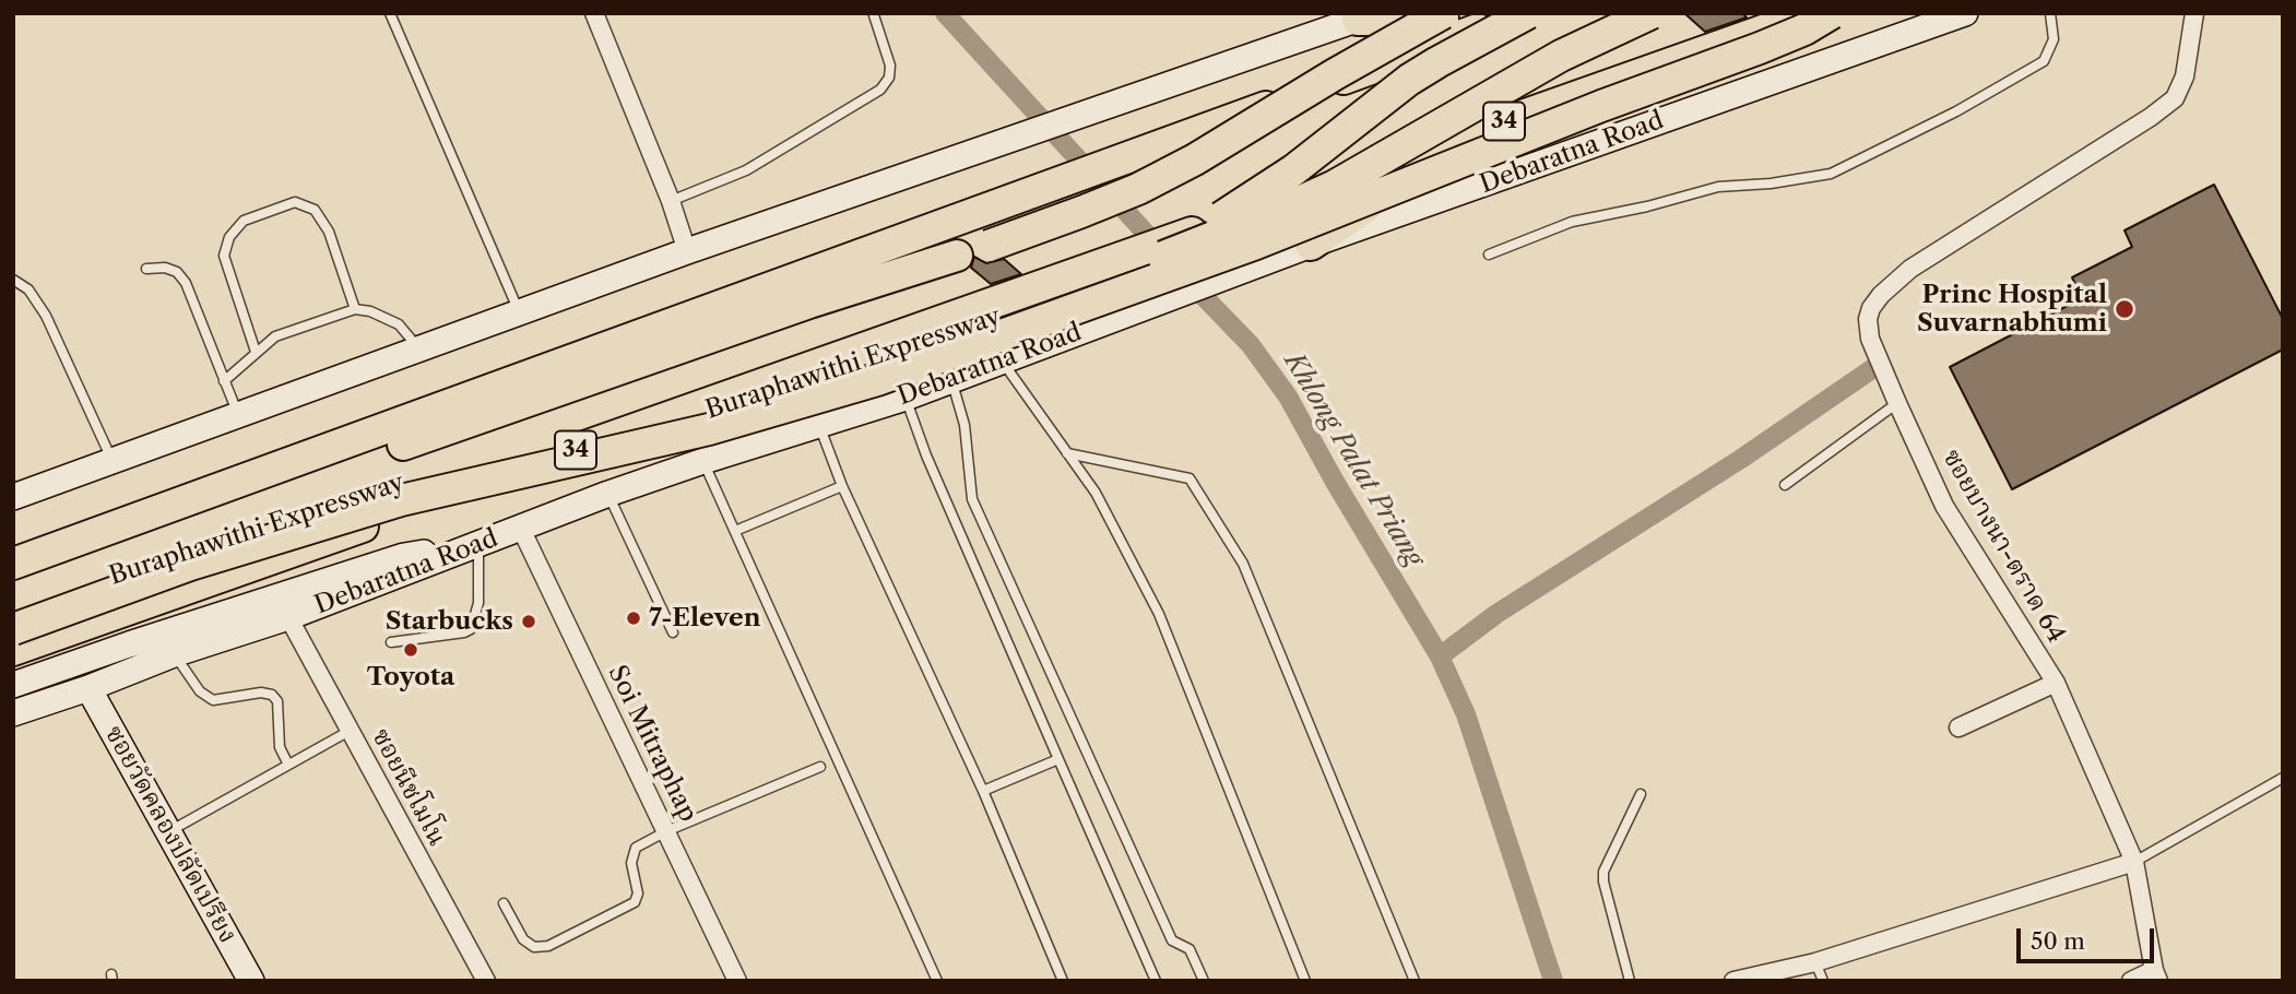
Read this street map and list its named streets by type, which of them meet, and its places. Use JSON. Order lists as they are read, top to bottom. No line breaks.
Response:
{"streets":{"highway":["34","Debaratna Road","Buraphawithi Expressway"],"main road":["ซอยวัดคลองปลัดเปรียง"],"street":["ซอยบางนา-ตราด 64","Soi Mitraphap","ซอยนีชโมโน"]},"crossings":[["Debaratna Road","Buraphawithi Expressway"],["Debaratna Road","Soi Mitraphap"],["Debaratna Road","ซอยนีชโมโน"],["Debaratna Road","ซอยวัดคลองปลัดเปรียง"]],"water":["Khlong Palat Priang"],"places":["Princ Hospital Suvarnabhumi","7-Eleven","Starbucks","Toyota"],"scale_bar":"50 m"}
